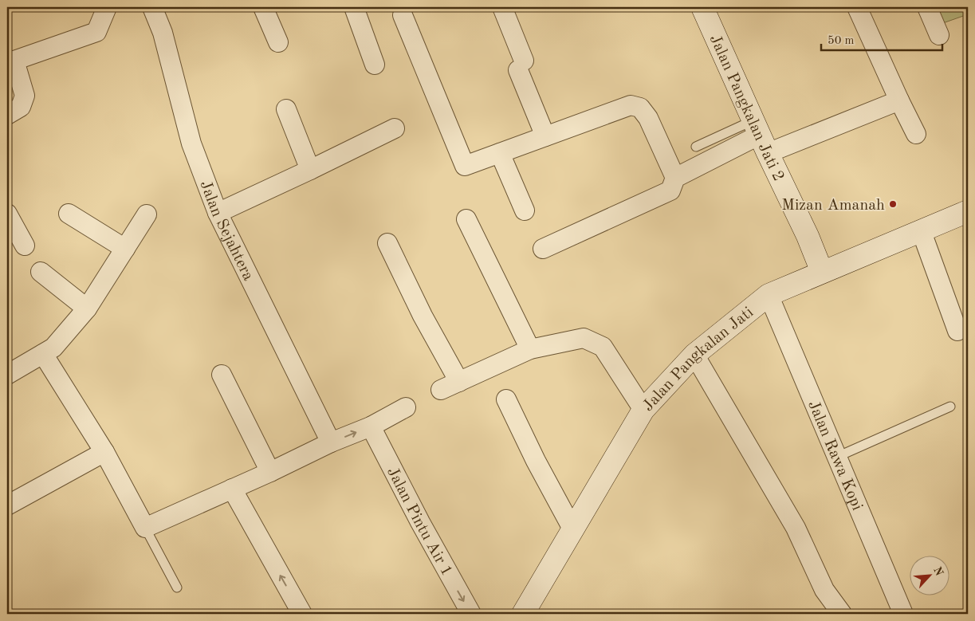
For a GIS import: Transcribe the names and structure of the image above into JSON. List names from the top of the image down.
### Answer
{
  "streets": {
    "main road": ["Jalan Pangkalan Jati 2", "Jalan Pangkalan Jati"],
    "street": ["Jalan Sejahtera", "Jalan Rawa Kopi", "Jalan Pintu Air 1"]
  },
  "crossings": [
    ["Jalan Pangkalan Jati 2", "Jalan Pangkalan Jati"],
    ["Jalan Pangkalan Jati", "Jalan Rawa Kopi"]
  ],
  "places": ["Mizan Amanah"],
  "scale_bar": "50 m",
  "north": "top right"
}
